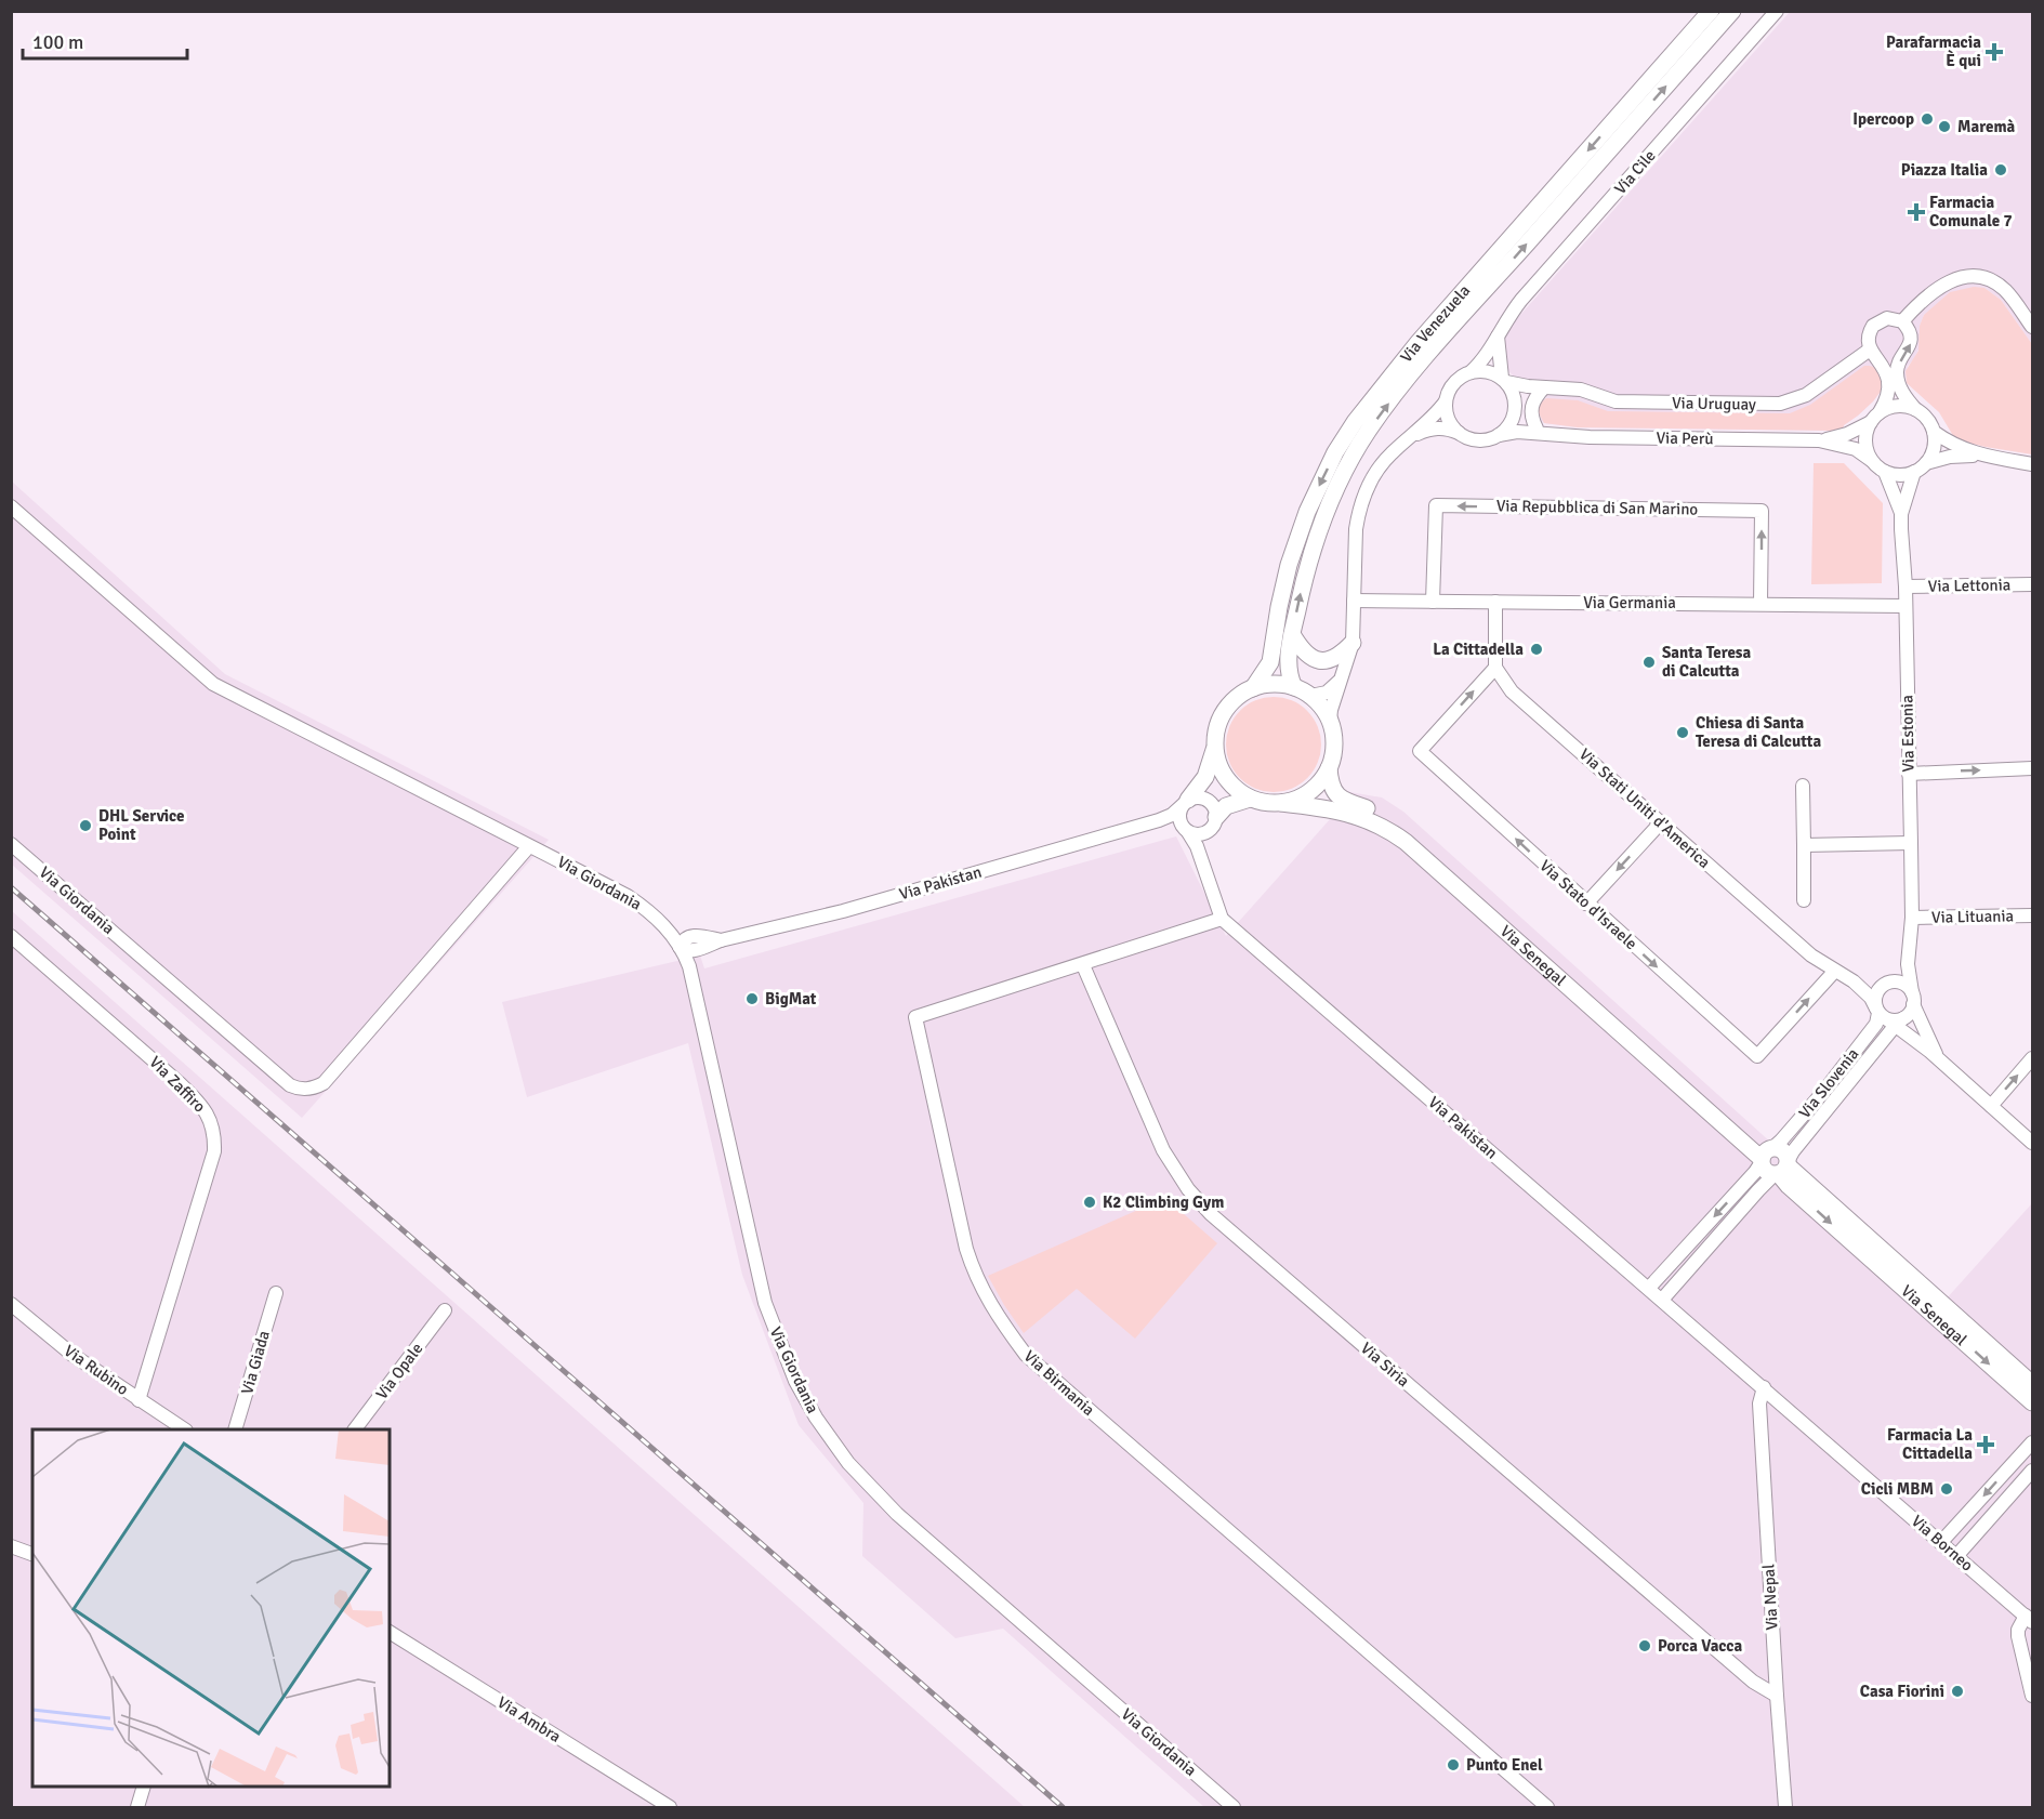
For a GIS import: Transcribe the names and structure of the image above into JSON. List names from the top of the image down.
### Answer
{
  "streets": {
    "main road": ["Via Venezuela", "Via Senegal"],
    "street": [
      "Via Cile",
      "Via Uruguay",
      "Via Perù",
      "Via Repubblica di San Marino",
      "Via Lettonia",
      "Via Germania",
      "Via Estonia",
      "Via Stati Uniti d'America",
      "Via Giordania",
      "Via Pakistan",
      "Via Stato d'Israele",
      "Via Lituania",
      "Via Slovenia",
      "Via Zaffiro",
      "Via Giada",
      "Via Siria",
      "Via Rubino",
      "Via Opale",
      "Via Birmania",
      "Via Borneo",
      "Via Nepal",
      "Via Ambra"
    ]
  },
  "crossings": [
    ["Via Cile", "Via Uruguay"],
    ["Via Cile", "Via Perù"],
    ["Via Venezuela", "Via Perù"],
    ["Via Venezuela", "Via Pakistan"],
    ["Via Venezuela", "Via Senegal"],
    ["Via Uruguay", "Via Perù"],
    ["Via Perù", "Via Germania"],
    ["Via Perù", "Via Estonia"],
    ["Via Perù", "Via Senegal"],
    ["Via Repubblica di San Marino", "Via Germania"],
    ["Via Lettonia", "Via Estonia"],
    ["Via Germania", "Via Estonia"],
    ["Via Estonia", "Via Stati Uniti d'America"],
    ["Via Estonia", "Via Lituania"],
    ["Via Estonia", "Via Slovenia"],
    ["Via Stati Uniti d'America", "Via Stato d'Israele"],
    ["Via Stati Uniti d'America", "Via Slovenia"],
    ["Via Giordania", "Via Pakistan"],
    ["Via Pakistan", "Via Slovenia"],
    ["Via Pakistan", "Via Birmania"],
    ["Via Pakistan", "Via Borneo"],
    ["Via Pakistan", "Via Nepal"],
    ["Via Senegal", "Via Slovenia"],
    ["Via Zaffiro", "Via Rubino"],
    ["Via Siria", "Via Birmania"],
    ["Via Siria", "Via Nepal"],
    ["Via Borneo", "Via Nepal"]
  ],
  "places": {
    "health": ["Parafarmacia È qui", "Farmacia Comunale 7", "Farmacia La Cittadella"],
    "other": [
      "Ipercoop",
      "Maremà",
      "Piazza Italia",
      "La Cittadella",
      "Santa Teresa di Calcutta",
      "Chiesa di Santa Teresa di Calcutta",
      "DHL Service Point",
      "BigMat",
      "K2 Climbing Gym",
      "Cicli MBM",
      "Porca Vacca",
      "Casa Fiorini",
      "Punto Enel"
    ]
  },
  "scale_bar": "100 m"
}
